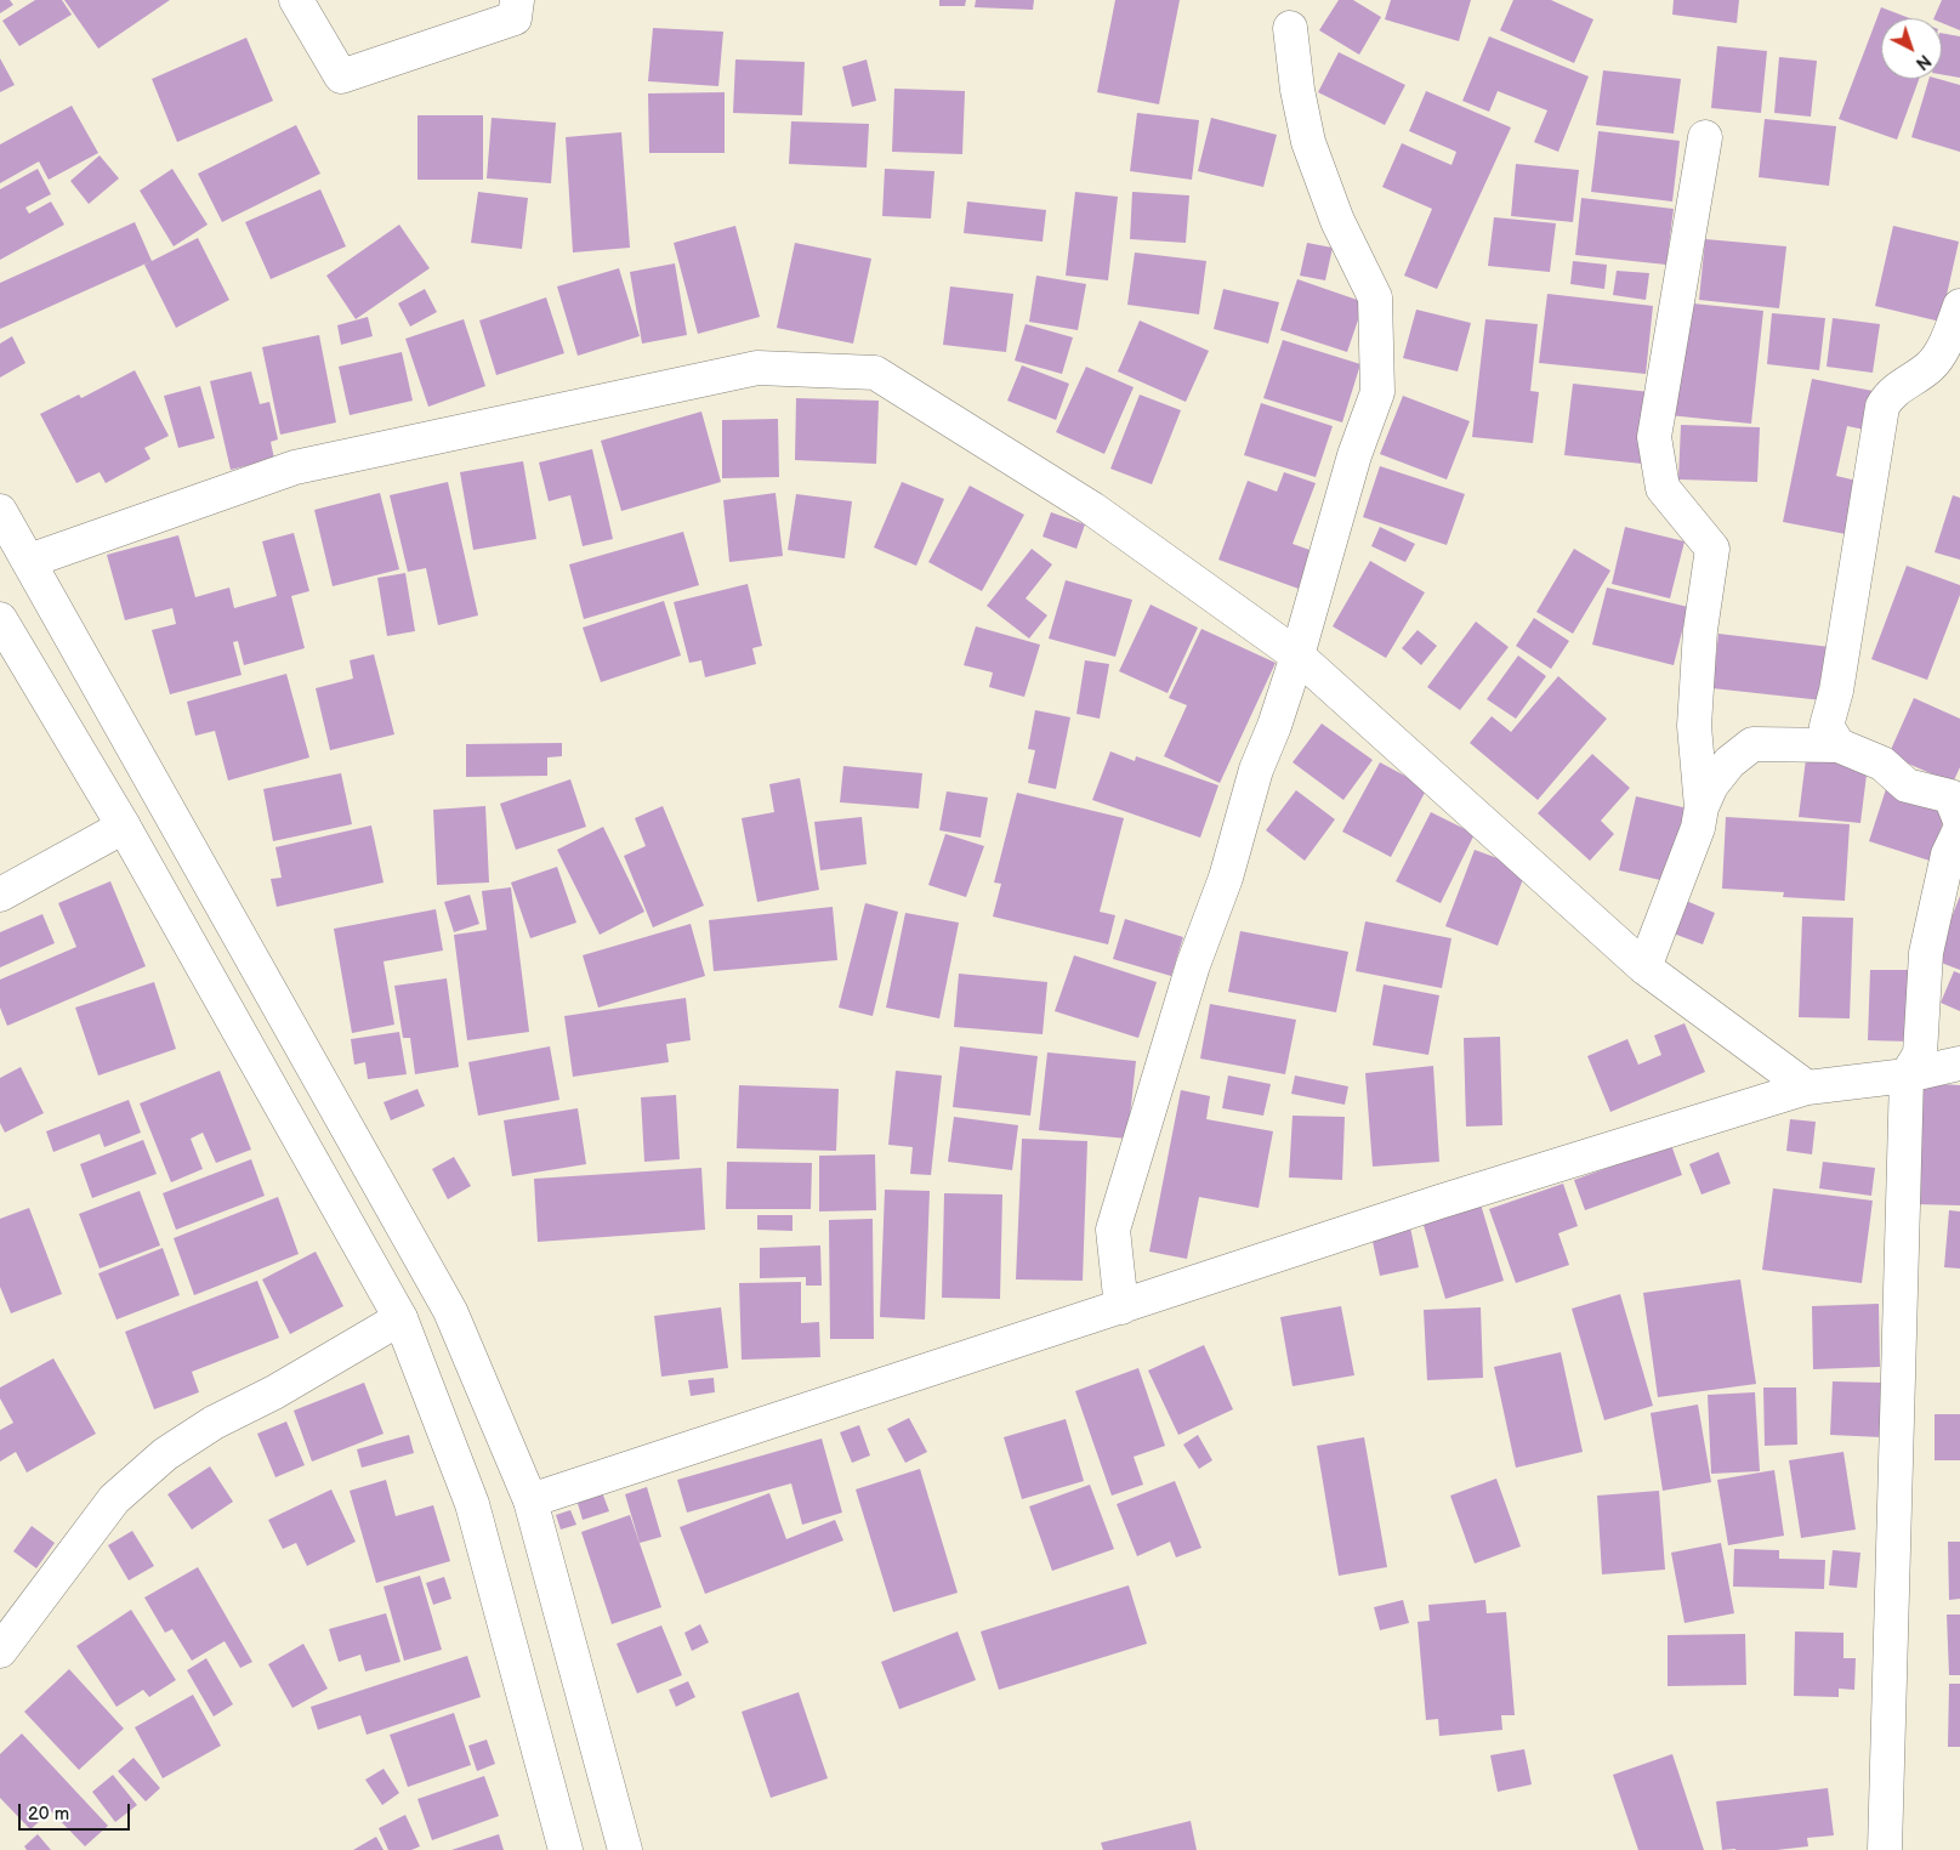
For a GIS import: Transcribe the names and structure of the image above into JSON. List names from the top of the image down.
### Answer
{
  "scale_bar": "20 m",
  "north": "bottom right"
}
